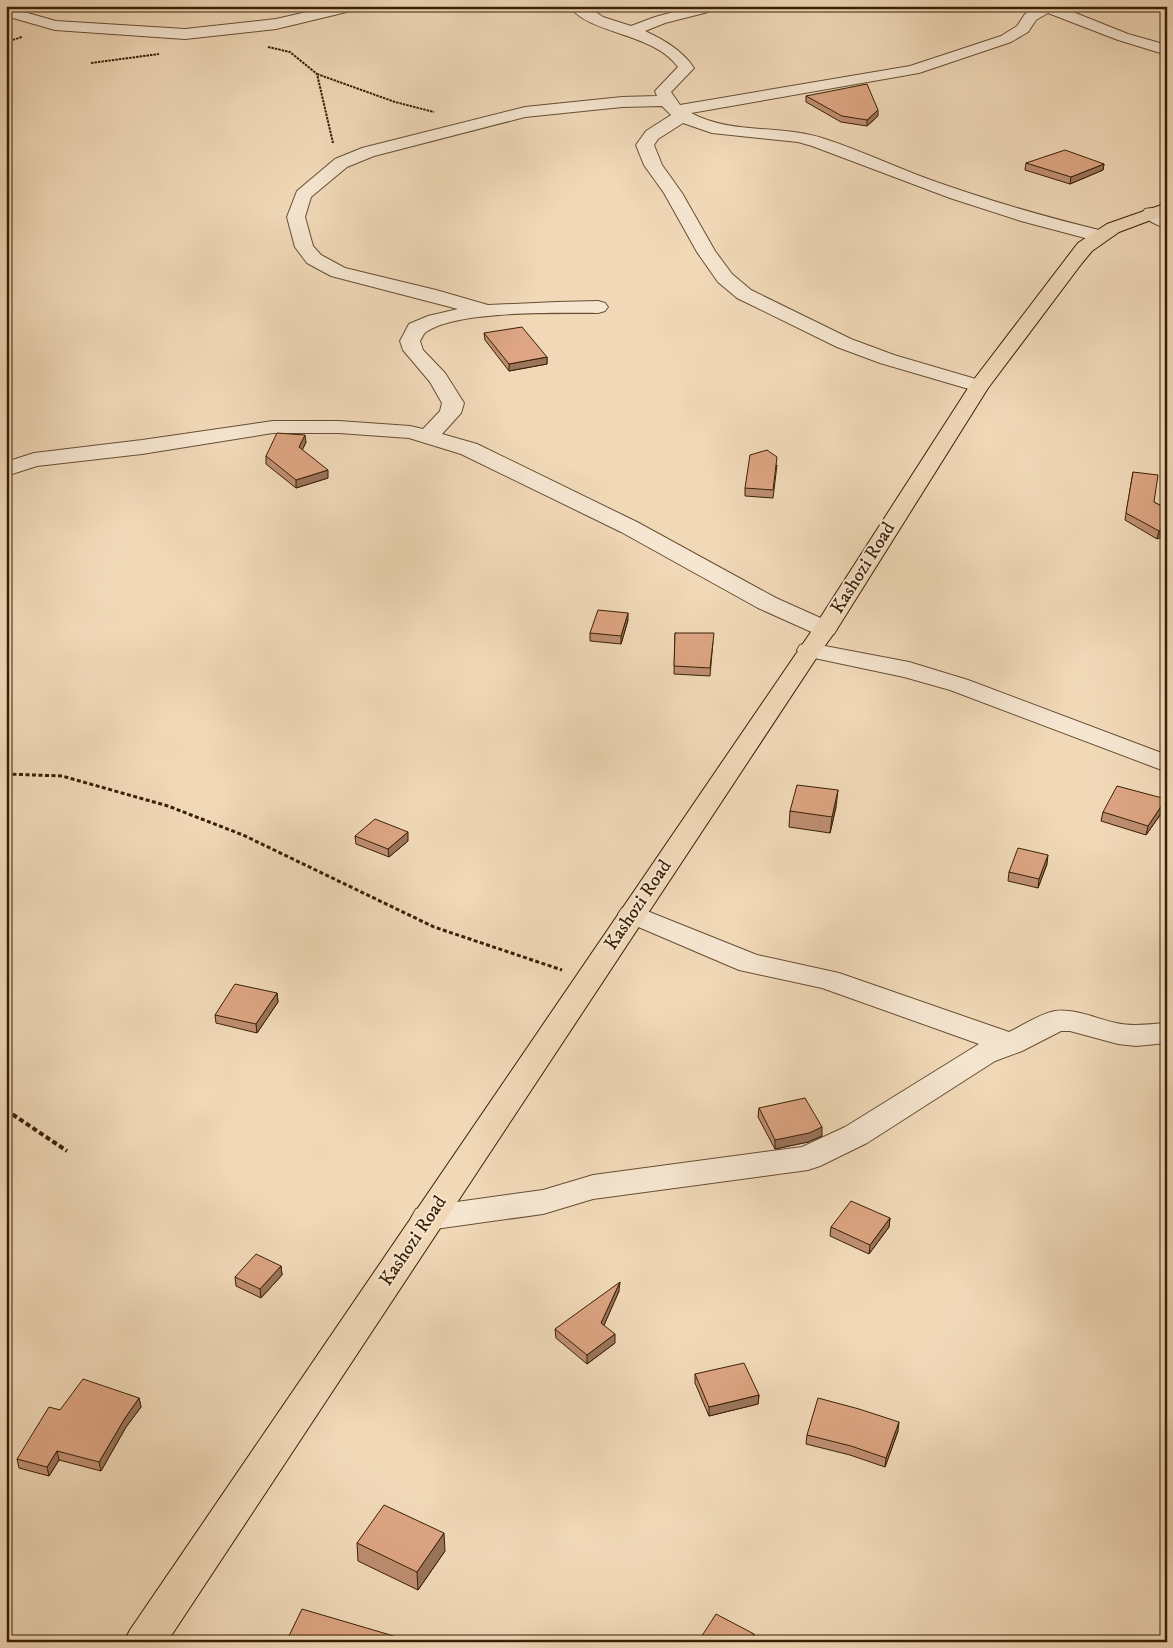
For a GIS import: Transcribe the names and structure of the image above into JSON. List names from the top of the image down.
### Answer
{
  "streets": {
    "main road": ["Kashozi Road"]
  }
}
